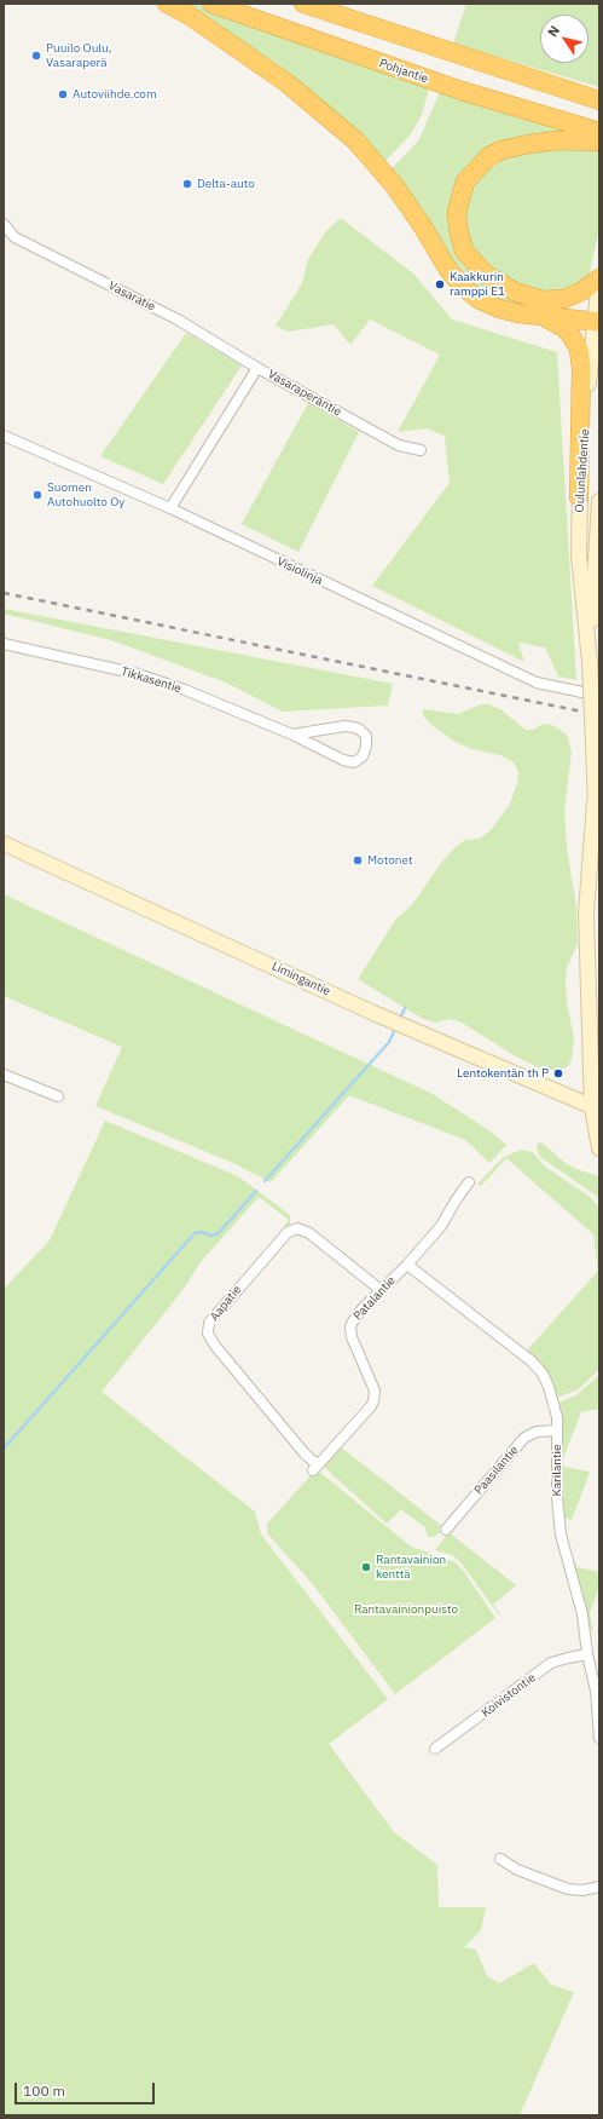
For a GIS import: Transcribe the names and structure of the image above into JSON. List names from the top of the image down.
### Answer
{
  "streets": {
    "highway": ["Pohjantie"],
    "main road": ["Oulunlahdentie", "Limingantie"],
    "street": [
      "Vasaratie",
      "Vasaraperäntie",
      "Visiolinja",
      "Tikkasentie",
      "Patalantie",
      "Aapatie",
      "Paasilantie",
      "Karilantie",
      "Koivistontie"
    ]
  },
  "crossings": [
    ["Vasaratie", "Vasaraperäntie"],
    ["Vasaraperäntie", "Visiolinja"],
    ["Oulunlahdentie", "Limingantie"],
    ["Patalantie", "Aapatie"],
    ["Patalantie", "Karilantie"],
    ["Paasilantie", "Karilantie"],
    ["Karilantie", "Koivistontie"]
  ],
  "parks": ["Rantavainionpuisto"],
  "places": [
    "Puuilo Oulu, Vasaraperä",
    "Autoviihde.com",
    "Delta-auto",
    "Kaakkurin ramppi E1",
    "Suomen Autohuolto Oy",
    "Motonet",
    "Lentokentän th P",
    "Rantavainion kenttä"
  ],
  "scale_bar": "100 m",
  "north": "top left"
}
